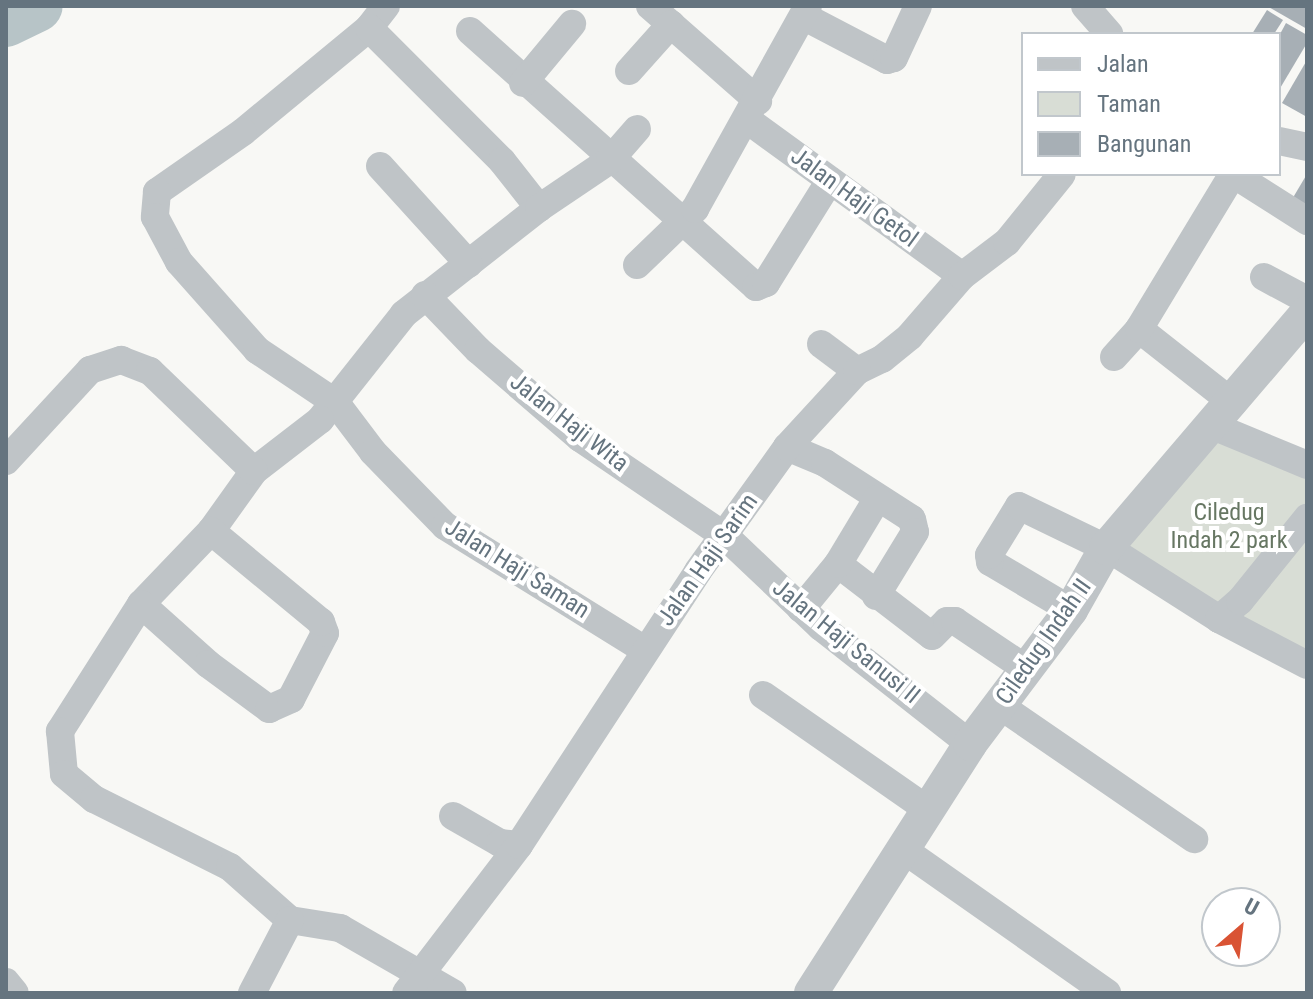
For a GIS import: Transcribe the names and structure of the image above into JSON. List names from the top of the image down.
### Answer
{
  "streets": {
    "street": [
      "Jalan Haji Getol",
      "Jalan Haji Wita",
      "Jalan Haji Sarim",
      "Jalan Haji Saman",
      "Jalan Haji Sanusi II",
      "Ciledug Indah II"
    ]
  },
  "crossings": [
    ["Jalan Haji Getol", "Jalan Haji Sarim"],
    ["Jalan Haji Wita", "Jalan Haji Sarim"],
    ["Jalan Haji Wita", "Jalan Haji Sanusi II"],
    ["Jalan Haji Sarim", "Jalan Haji Saman"],
    ["Jalan Haji Sarim", "Jalan Haji Sanusi II"],
    ["Jalan Haji Sanusi II", "Ciledug Indah II"]
  ],
  "parks": ["Ciledug Indah 2 park"],
  "legend": ["Jalan", "Taman", "Bangunan"],
  "north": "top right"
}
